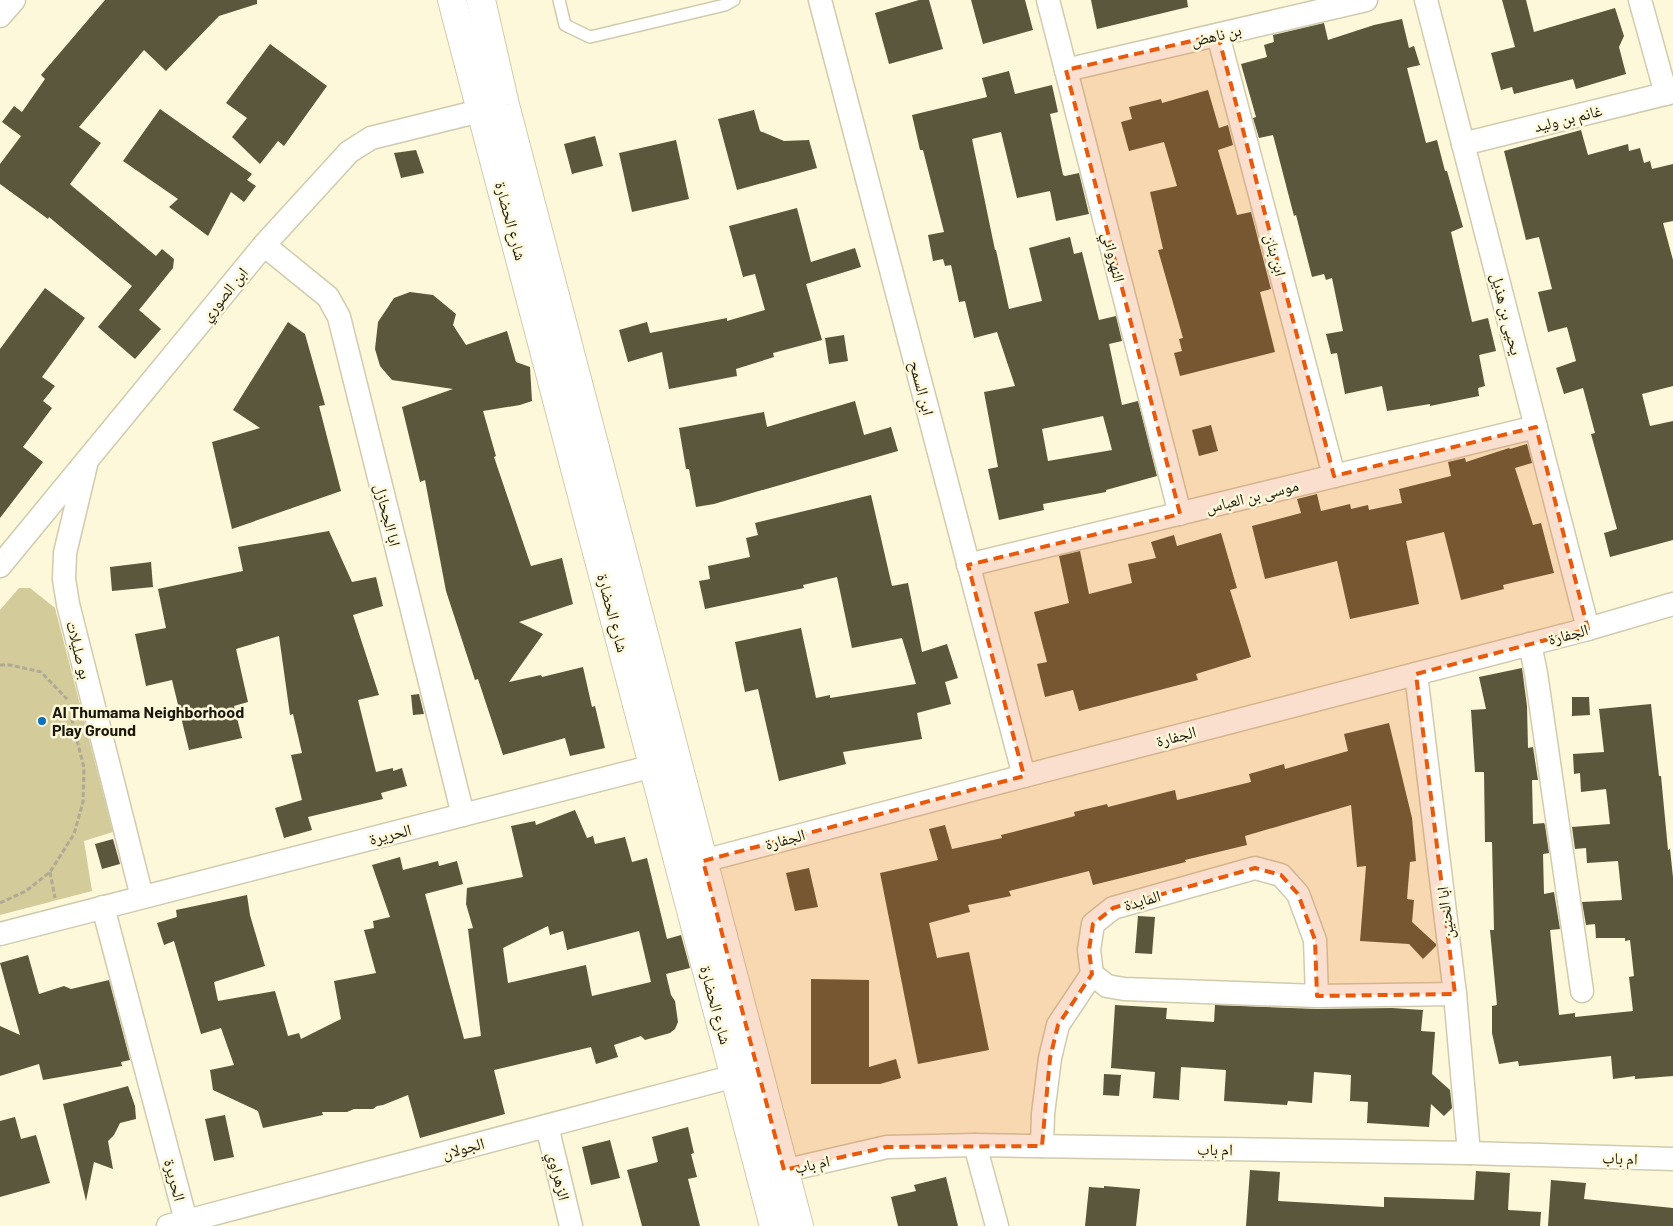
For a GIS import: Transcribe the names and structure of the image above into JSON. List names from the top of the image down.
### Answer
{
  "streets": {
    "street": [
      "بن ناهض",
      "غانم بن وليد",
      "شارع الحضارة",
      "ابن بنان",
      "النهرواني",
      "ابن الصوري",
      "يحيى بن هذيل",
      "ابن السمح",
      "موسى بن العباس",
      "ابا الجحازل",
      "الجفارة",
      "بو صليلات",
      "الحريرة",
      "المايدة",
      "ابا الحنين",
      "الجولان",
      "ام باب",
      "الزهراوي"
    ]
  },
  "crossings": [
    ["بن ناهض", "ابن بنان"],
    ["بن ناهض", "النهرواني"],
    ["غانم بن وليد", "يحيى بن هذيل"],
    ["شارع الحضارة", "ابن الصوري"],
    ["شارع الحضارة", "الجفارة"],
    ["شارع الحضارة", "الحريرة"],
    ["شارع الحضارة", "الجولان"],
    ["شارع الحضارة", "ام باب"],
    ["ابن بنان", "موسى بن العباس"],
    ["النهرواني", "موسى بن العباس"],
    ["ابن الصوري", "ابا الجحازل"],
    ["ابن الصوري", "بو صليلات"],
    ["يحيى بن هذيل", "موسى بن العباس"],
    ["يحيى بن هذيل", "الجفارة"],
    ["ابن السمح", "موسى بن العباس"],
    ["ابن السمح", "الجفارة"],
    ["ابا الجحازل", "الحريرة"],
    ["الجفارة", "ابا الحنين"],
    ["بو صليلات", "الحريرة"],
    ["الحريرة", "الجولان"],
    ["ابا الحنين", "ام باب"],
    ["الجولان", "الزهراوي"]
  ],
  "places": ["Al Thumama Neighborhood Play Ground"]
}
